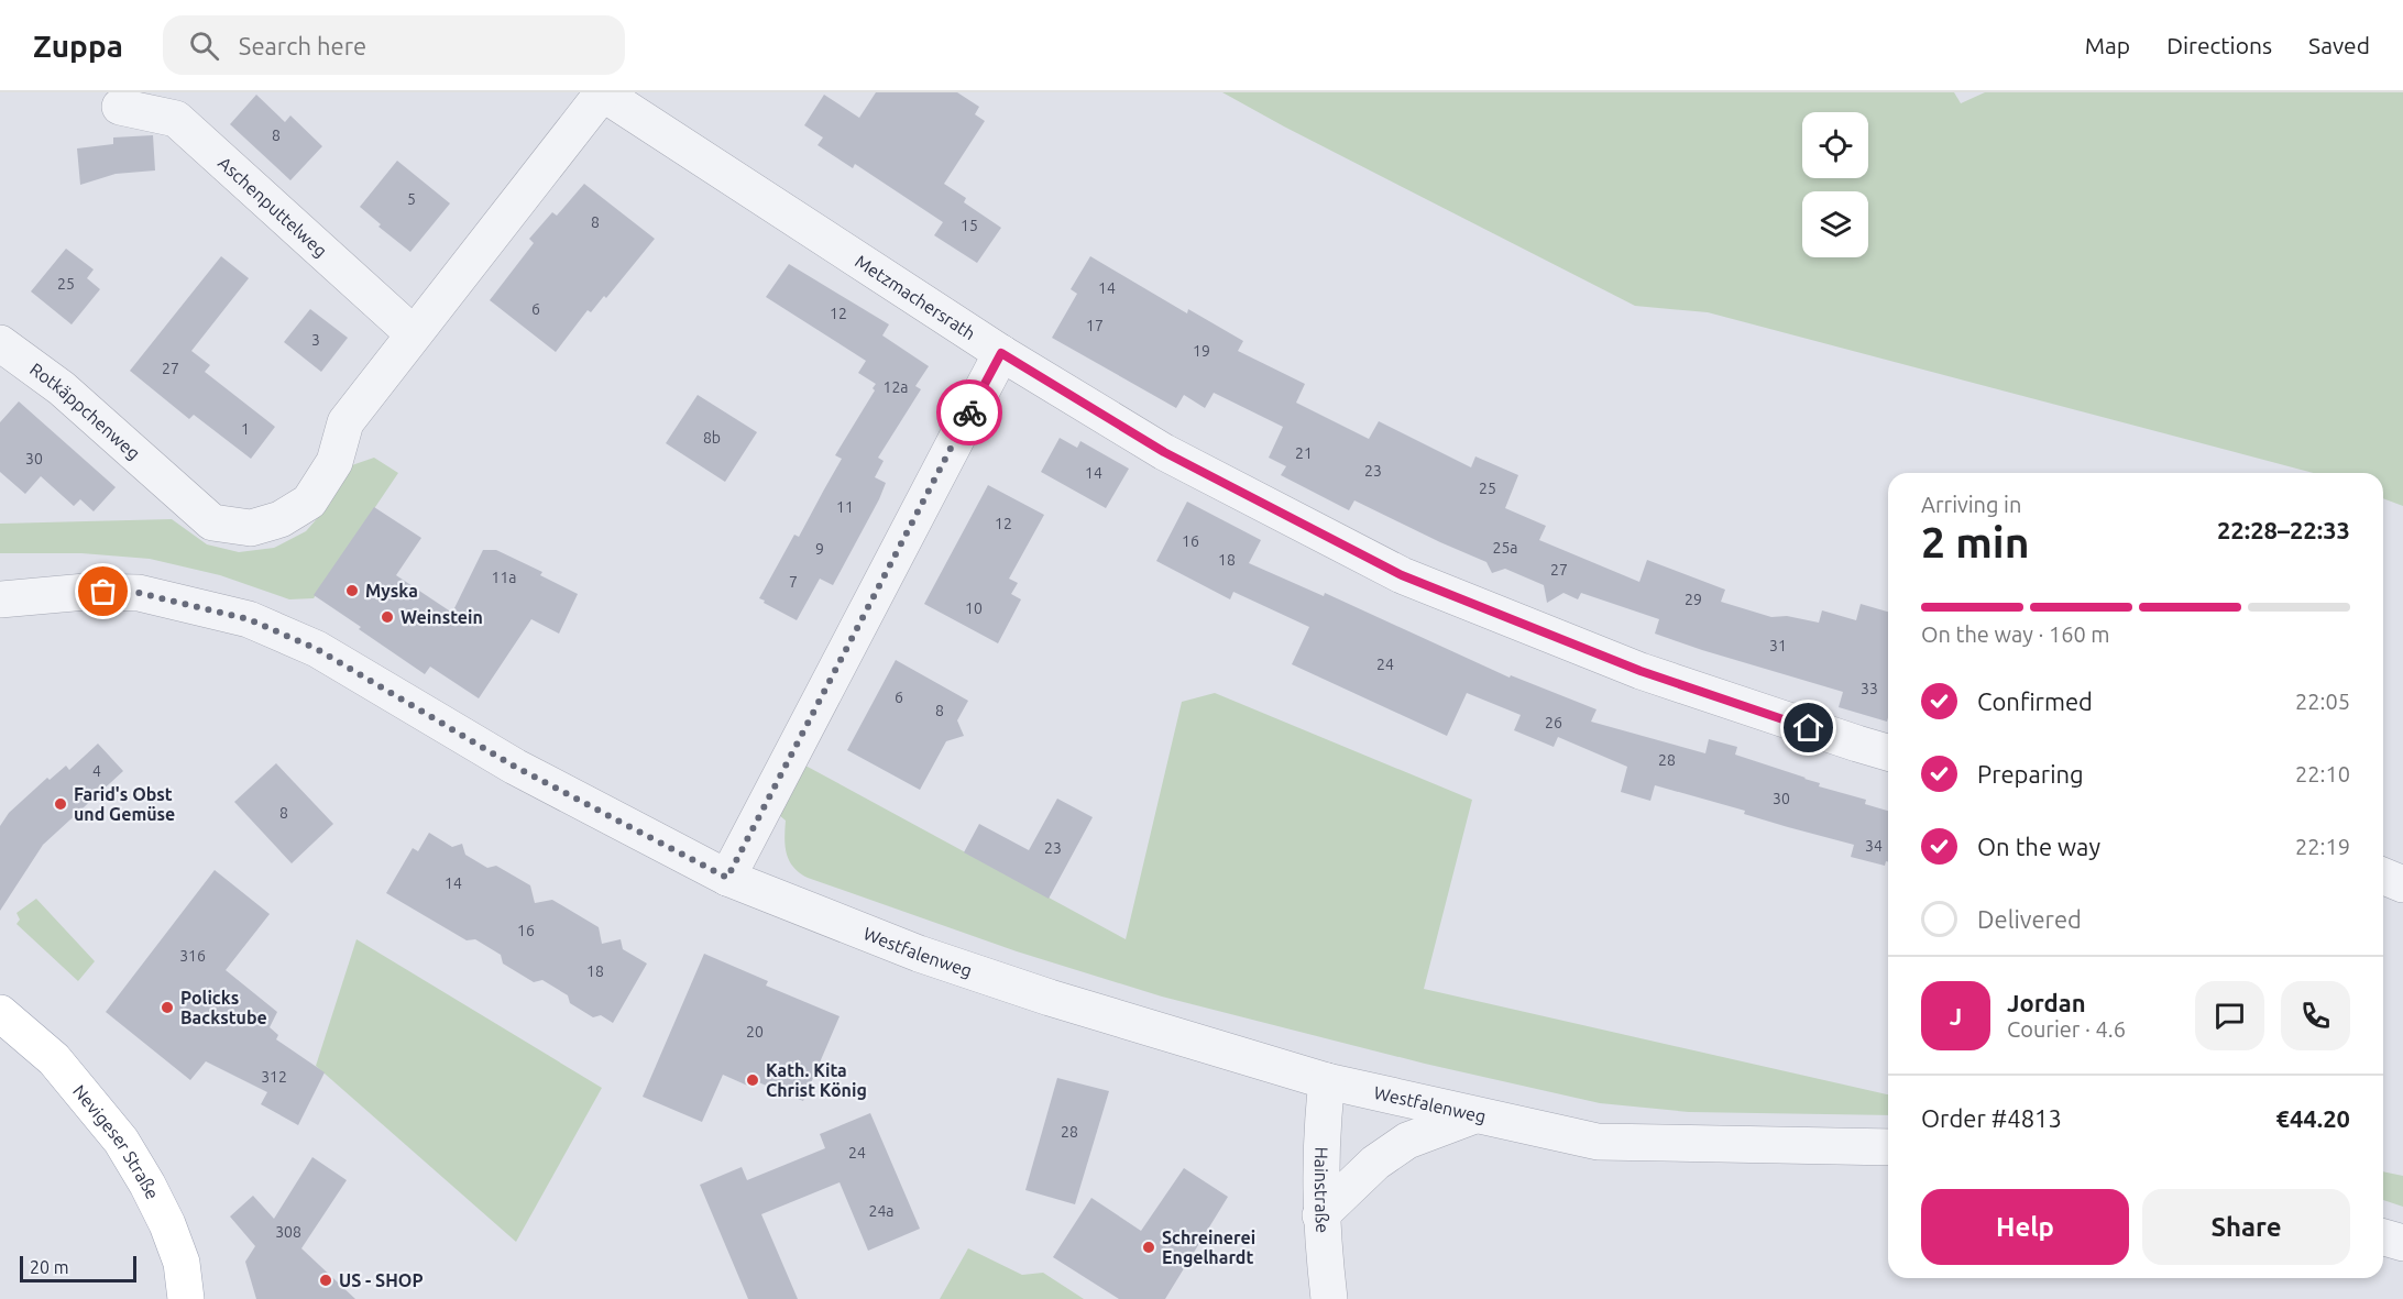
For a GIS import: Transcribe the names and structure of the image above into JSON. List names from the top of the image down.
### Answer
{
  "streets": {
    "main road": ["Nevigeser Straße"],
    "street": [
      "Aschenputtelweg",
      "Metzmachersrath",
      "Rotkäppchenweg",
      "Westfalenweg",
      "Hainstraße"
    ]
  },
  "crossings": [
    ["Aschenputtelweg", "Metzmachersrath"],
    ["Metzmachersrath", "Rotkäppchenweg"],
    ["Westfalenweg", "Hainstraße"]
  ],
  "places": [
    "Myska",
    "Weinstein",
    "Farid's Obst und Gemüse",
    "Policks Backstube",
    "Kath. Kita Christ König",
    "Schreinerei Engelhardt",
    "US - SHOP"
  ],
  "house_numbers": [
    "8",
    "5",
    "8",
    "15",
    "25",
    "14",
    "6",
    "12",
    "17",
    "3",
    "19",
    "27",
    "12a",
    "1",
    "8b",
    "21",
    "30",
    "23",
    "14",
    "25",
    "11",
    "12",
    "16",
    "25a",
    "9",
    "18",
    "27",
    "11a",
    "7",
    "29",
    "10",
    "31",
    "24",
    "33",
    "6",
    "8",
    "26",
    "28",
    "4",
    "30",
    "8",
    "34",
    "23",
    "14",
    "16",
    "316",
    "18",
    "20",
    "312",
    "28",
    "24",
    "24a",
    "308"
  ],
  "scale_bar": "20 m",
  "page": {
    "header": "Zuppa",
    "search": "Search here",
    "nav": ["Map", "Directions", "Saved"],
    "heading": ["2 min", "Arriving in", "22:28–22:33"],
    "panel": [
      "Jordan",
      "Courier · 4.6",
      "Order #4813",
      "€44.20"
    ],
    "bar": "On the way · 160 m",
    "list": [
      ["Confirmed", "22:05"],
      ["Preparing", "22:10"],
      ["On the way", "22:19"],
      "Delivered"
    ],
    "round": "J",
    "buttons": ["Help", "Share"],
    "scale": "20 m"
  }
}
